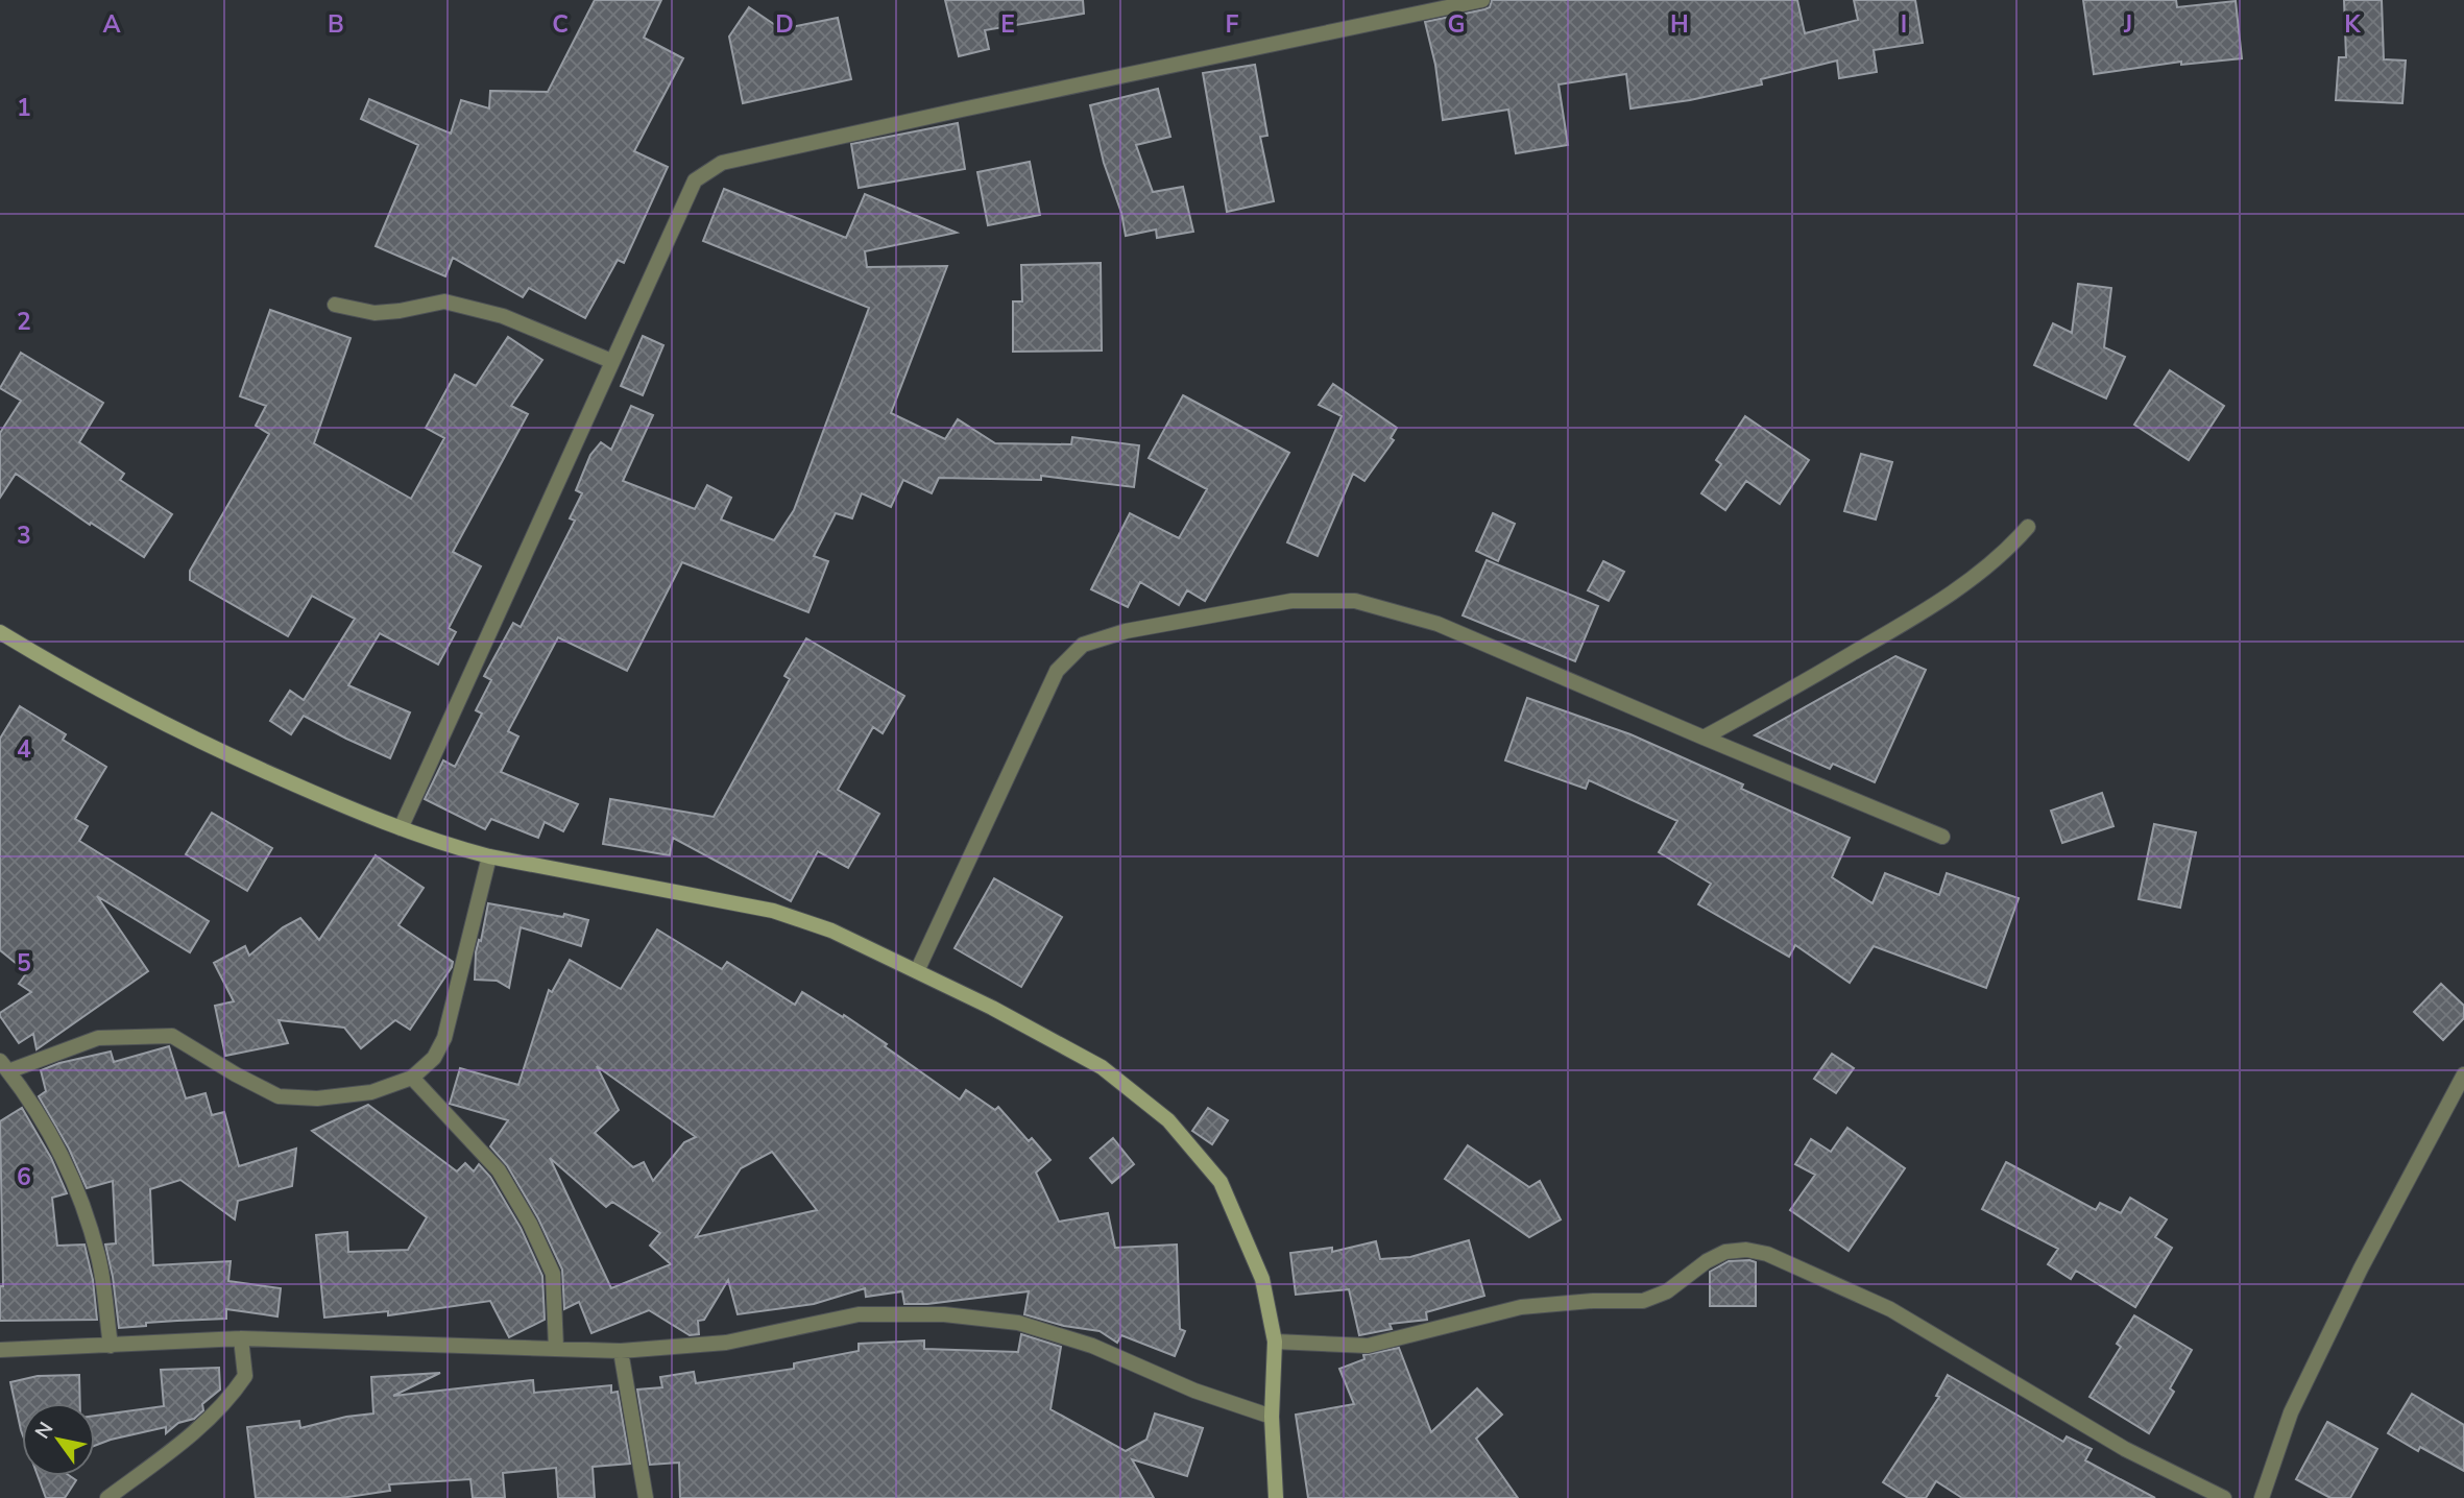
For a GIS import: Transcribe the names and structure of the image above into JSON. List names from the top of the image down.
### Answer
{
  "north": "top left",
  "grid": {
    "columns": [
      "A",
      "B",
      "C",
      "D",
      "E",
      "F",
      "G",
      "H",
      "I",
      "J",
      "K"
    ],
    "rows": [
      "1",
      "2",
      "3",
      "4",
      "5",
      "6"
    ]
  }
}
